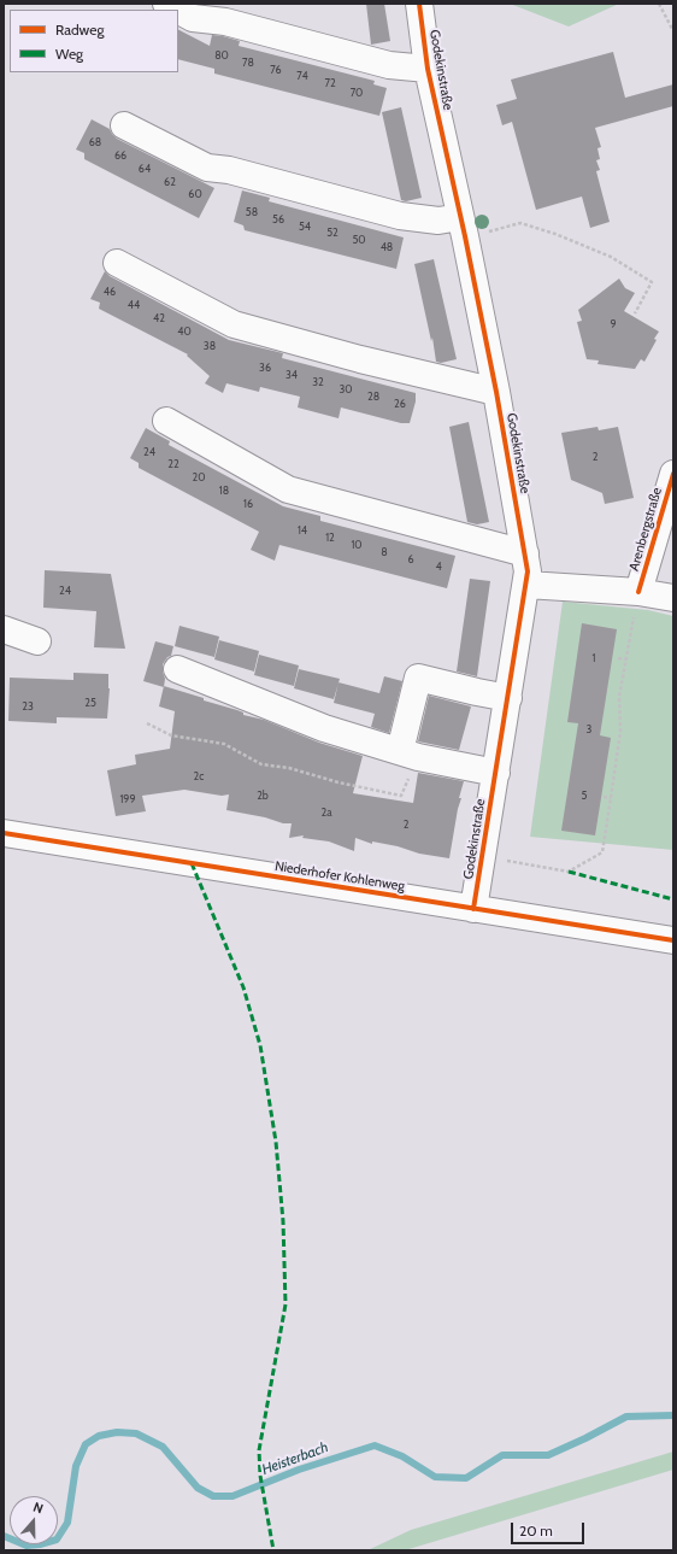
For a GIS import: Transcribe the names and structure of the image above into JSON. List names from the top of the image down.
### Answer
{
  "streets": {
    "street": ["Godekinstraße", "Arenbergstraße", "Niederhofer Kohlenweg"]
  },
  "crossings": [
    ["Godekinstraße", "Niederhofer Kohlenweg"]
  ],
  "water": ["Heisterbach"],
  "house_numbers": [
    "80",
    "78",
    "76",
    "74",
    "72",
    "70",
    "68",
    "66",
    "64",
    "62",
    "60",
    "58",
    "56",
    "54",
    "52",
    "50",
    "48",
    "46",
    "44",
    "42",
    "9",
    "40",
    "38",
    "36",
    "34",
    "32",
    "30",
    "28",
    "26",
    "24",
    "2",
    "22",
    "20",
    "18",
    "16",
    "14",
    "12",
    "10",
    "8",
    "6",
    "4",
    "24",
    "1",
    "25",
    "23",
    "3",
    "2c",
    "2b",
    "5",
    "199",
    "2a",
    "2"
  ],
  "legend": ["Radweg", "Weg"],
  "scale_bar": "20 m",
  "north": "top"
}
